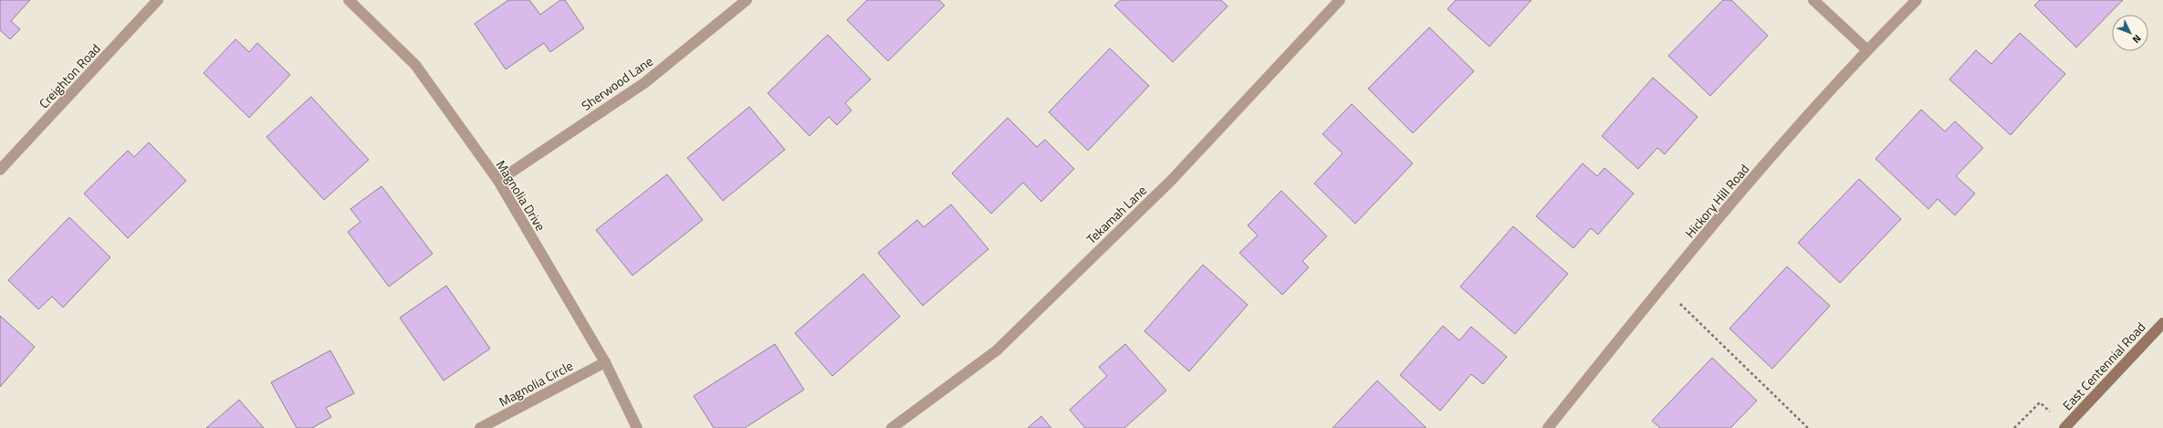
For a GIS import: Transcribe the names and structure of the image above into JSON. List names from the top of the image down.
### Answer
{
  "streets": {
    "street": [
      "Creighton Road",
      "Sherwood Lane",
      "Magnolia Drive",
      "Hickory Hill Road",
      "Tekamah Lane",
      "East Centennial Road",
      "Magnolia Circle"
    ]
  },
  "crossings": [
    ["Sherwood Lane", "Magnolia Drive"],
    ["Magnolia Drive", "Magnolia Circle"]
  ],
  "north": "bottom right"
}
